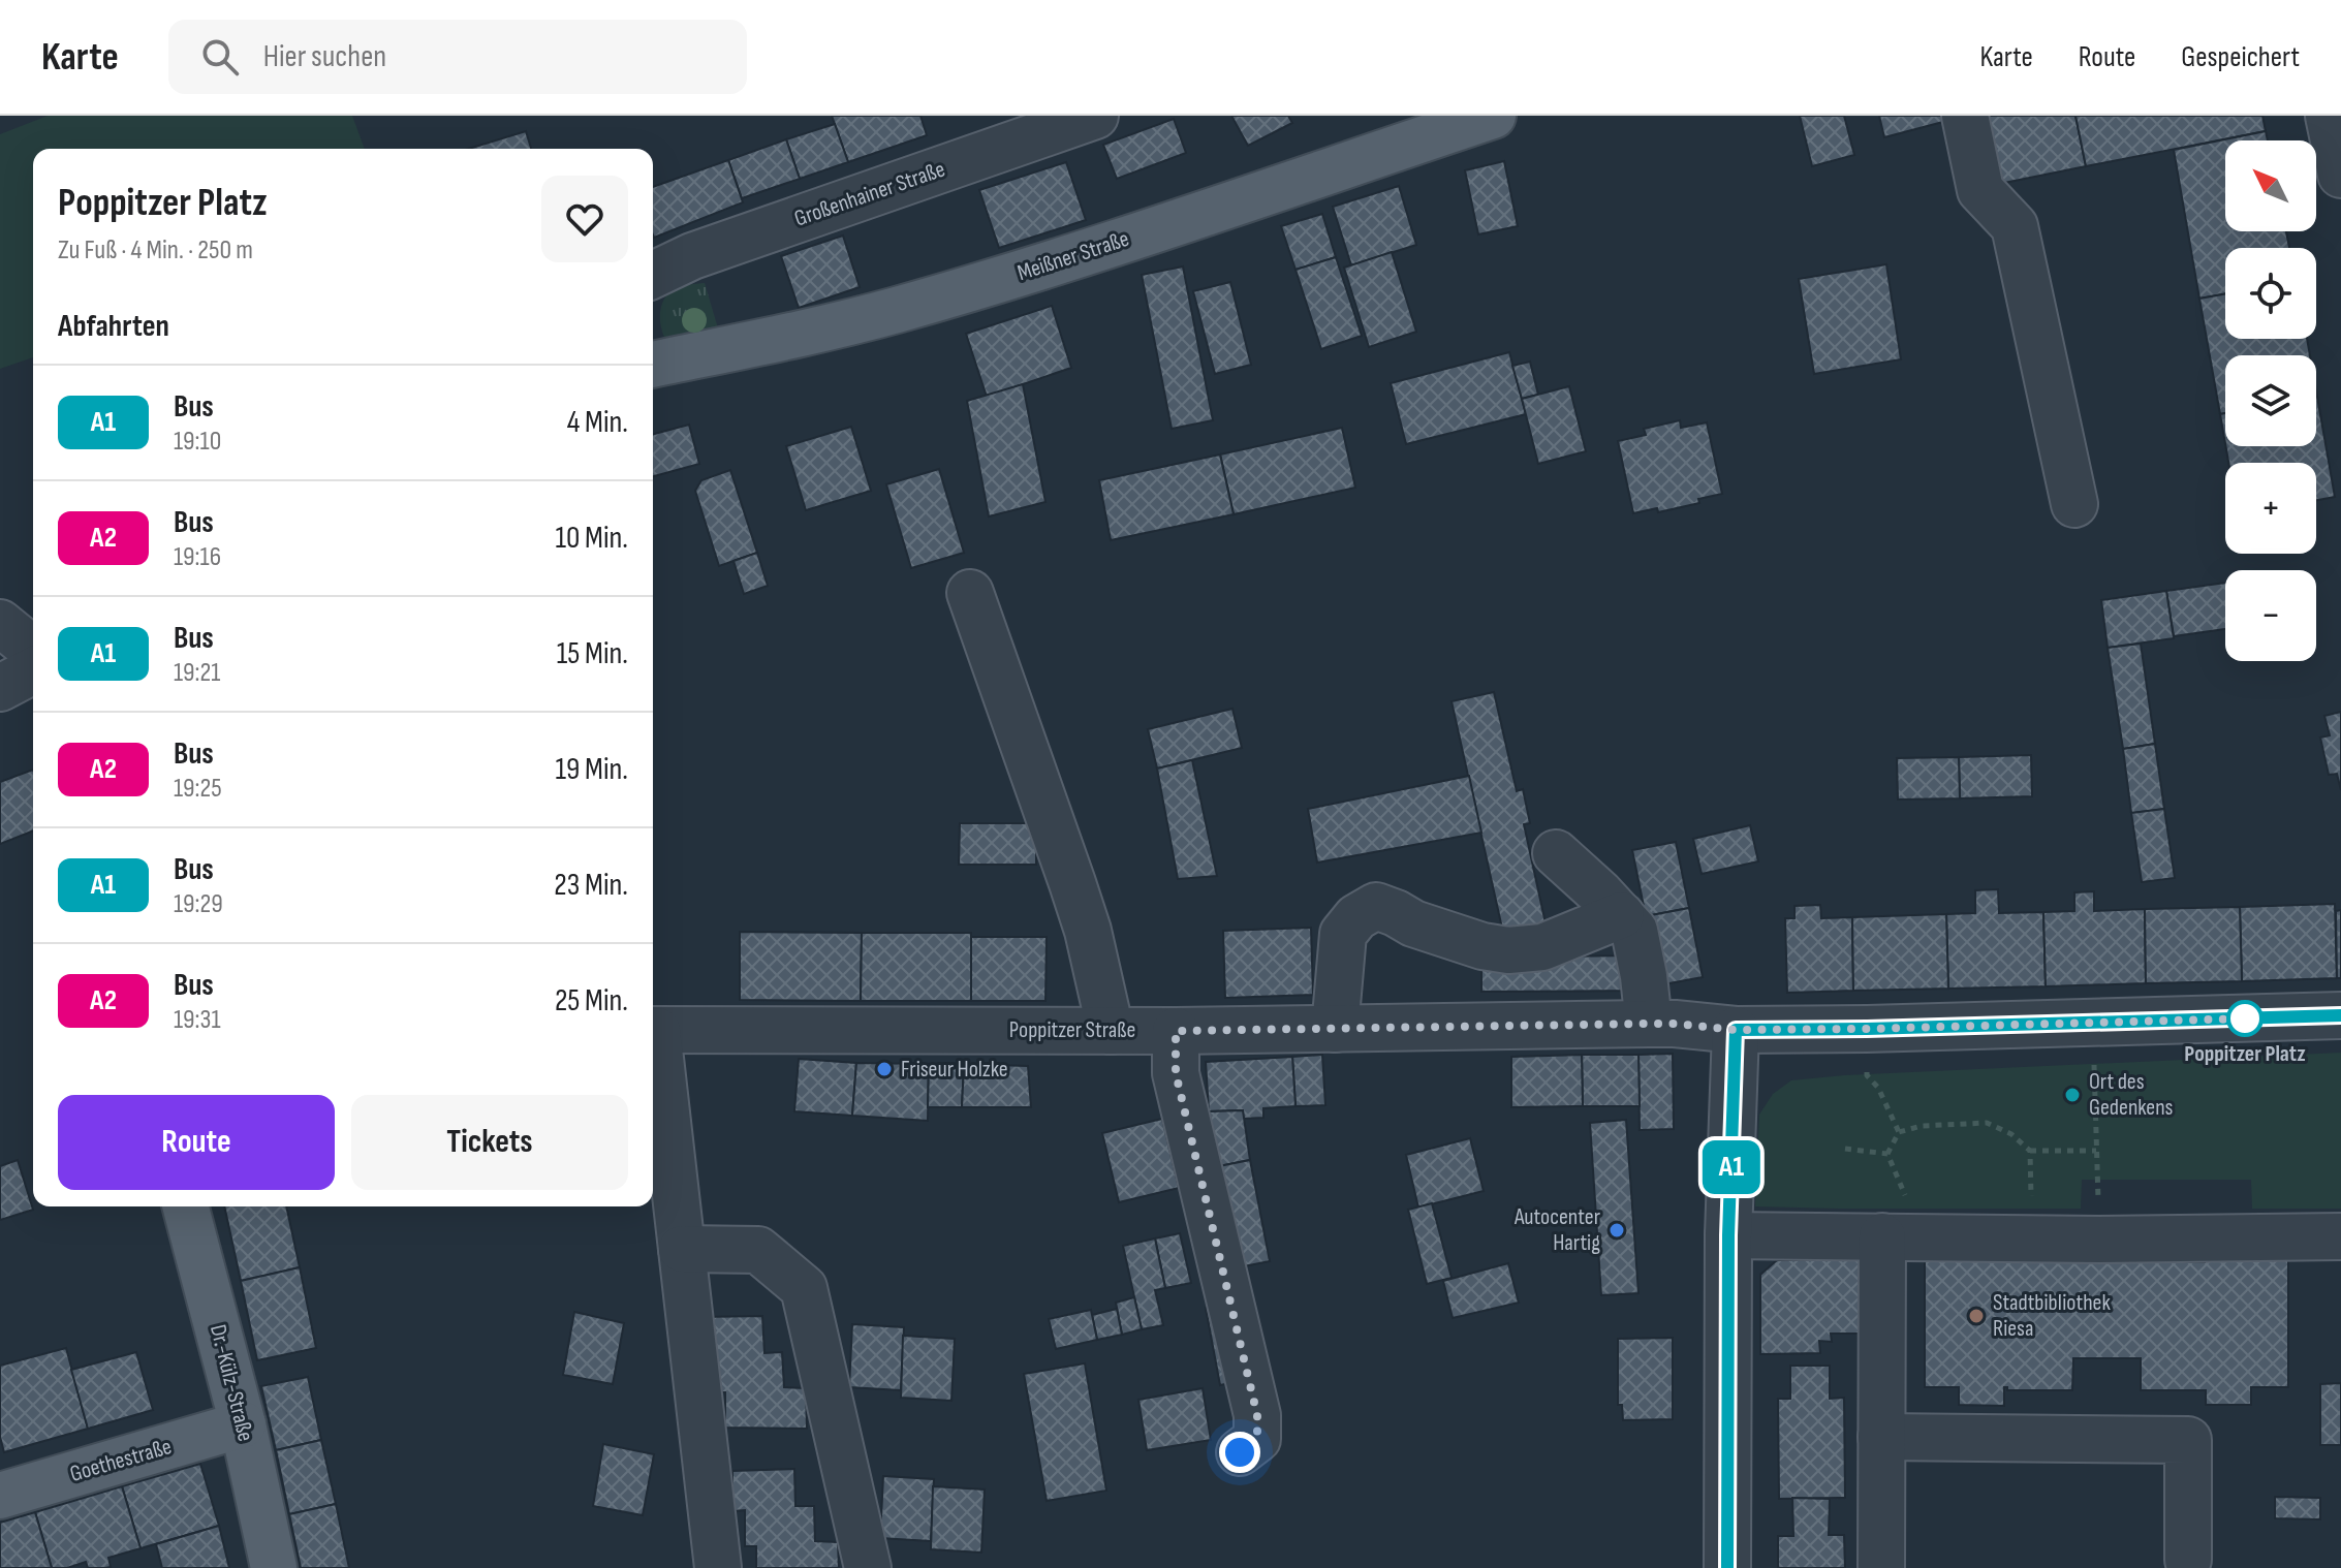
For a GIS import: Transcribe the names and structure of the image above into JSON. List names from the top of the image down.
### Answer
{
  "streets": {
    "main road": ["Meißner Straße", "Dr.-Külz-Straße", "Goethestraße"],
    "street": ["Großenhainer Straße", "Poppitzer Straße"]
  },
  "crossings": [
    ["Dr.-Külz-Straße", "Goethestraße"]
  ],
  "places": [
    "Poppitzer Platz",
    "Friseur Holzke",
    "Ort des Gedenkens",
    "Autocenter Hartig",
    "Stadtbibliothek Riesa"
  ],
  "lines": ["bus line A1"],
  "north": "top left",
  "page": {
    "header": "Karte",
    "search": "Hier suchen",
    "nav": ["Karte", "Route", "Gespeichert"],
    "on_map": "A1",
    "map_buttons": ["+", "−"],
    "heading": [
      ["Poppitzer Platz", "Zu Fuß · 4 Min. · 250 m"],
      "Abfahrten"
    ],
    "list": [
      {
        "mark": "A1",
        "name": "Bus",
        "note": "19:10",
        "value": "4 Min."
      },
      {
        "mark": "A2",
        "name": "Bus",
        "note": "19:16",
        "value": "10 Min."
      },
      {
        "mark": "A1",
        "name": "Bus",
        "note": "19:21",
        "value": "15 Min."
      },
      {
        "mark": "A2",
        "name": "Bus",
        "note": "19:25",
        "value": "19 Min."
      },
      {
        "mark": "A1",
        "name": "Bus",
        "note": "19:29",
        "value": "23 Min."
      },
      {
        "mark": "A2",
        "name": "Bus",
        "note": "19:31",
        "value": "25 Min."
      }
    ],
    "buttons": ["Route", "Tickets"]
  }
}
